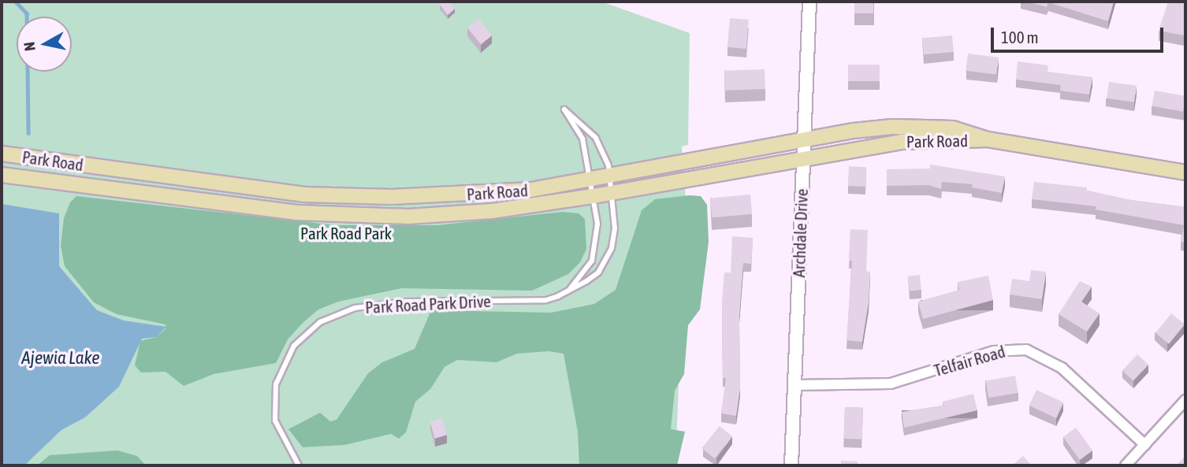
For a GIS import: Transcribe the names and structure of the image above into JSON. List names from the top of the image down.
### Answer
{
  "streets": {
    "main road": ["Park Road"],
    "street": ["Archdale Drive", "Telfair Road"],
    "lane": ["Park Road Park Drive"]
  },
  "crossings": [
    ["Park Road", "Archdale Drive"],
    ["Park Road", "Park Road Park Drive"],
    ["Archdale Drive", "Telfair Road"]
  ],
  "water": ["Ajewia Lake"],
  "parks": ["Park Road Park"],
  "scale_bar": "100 m",
  "north": "left"
}
